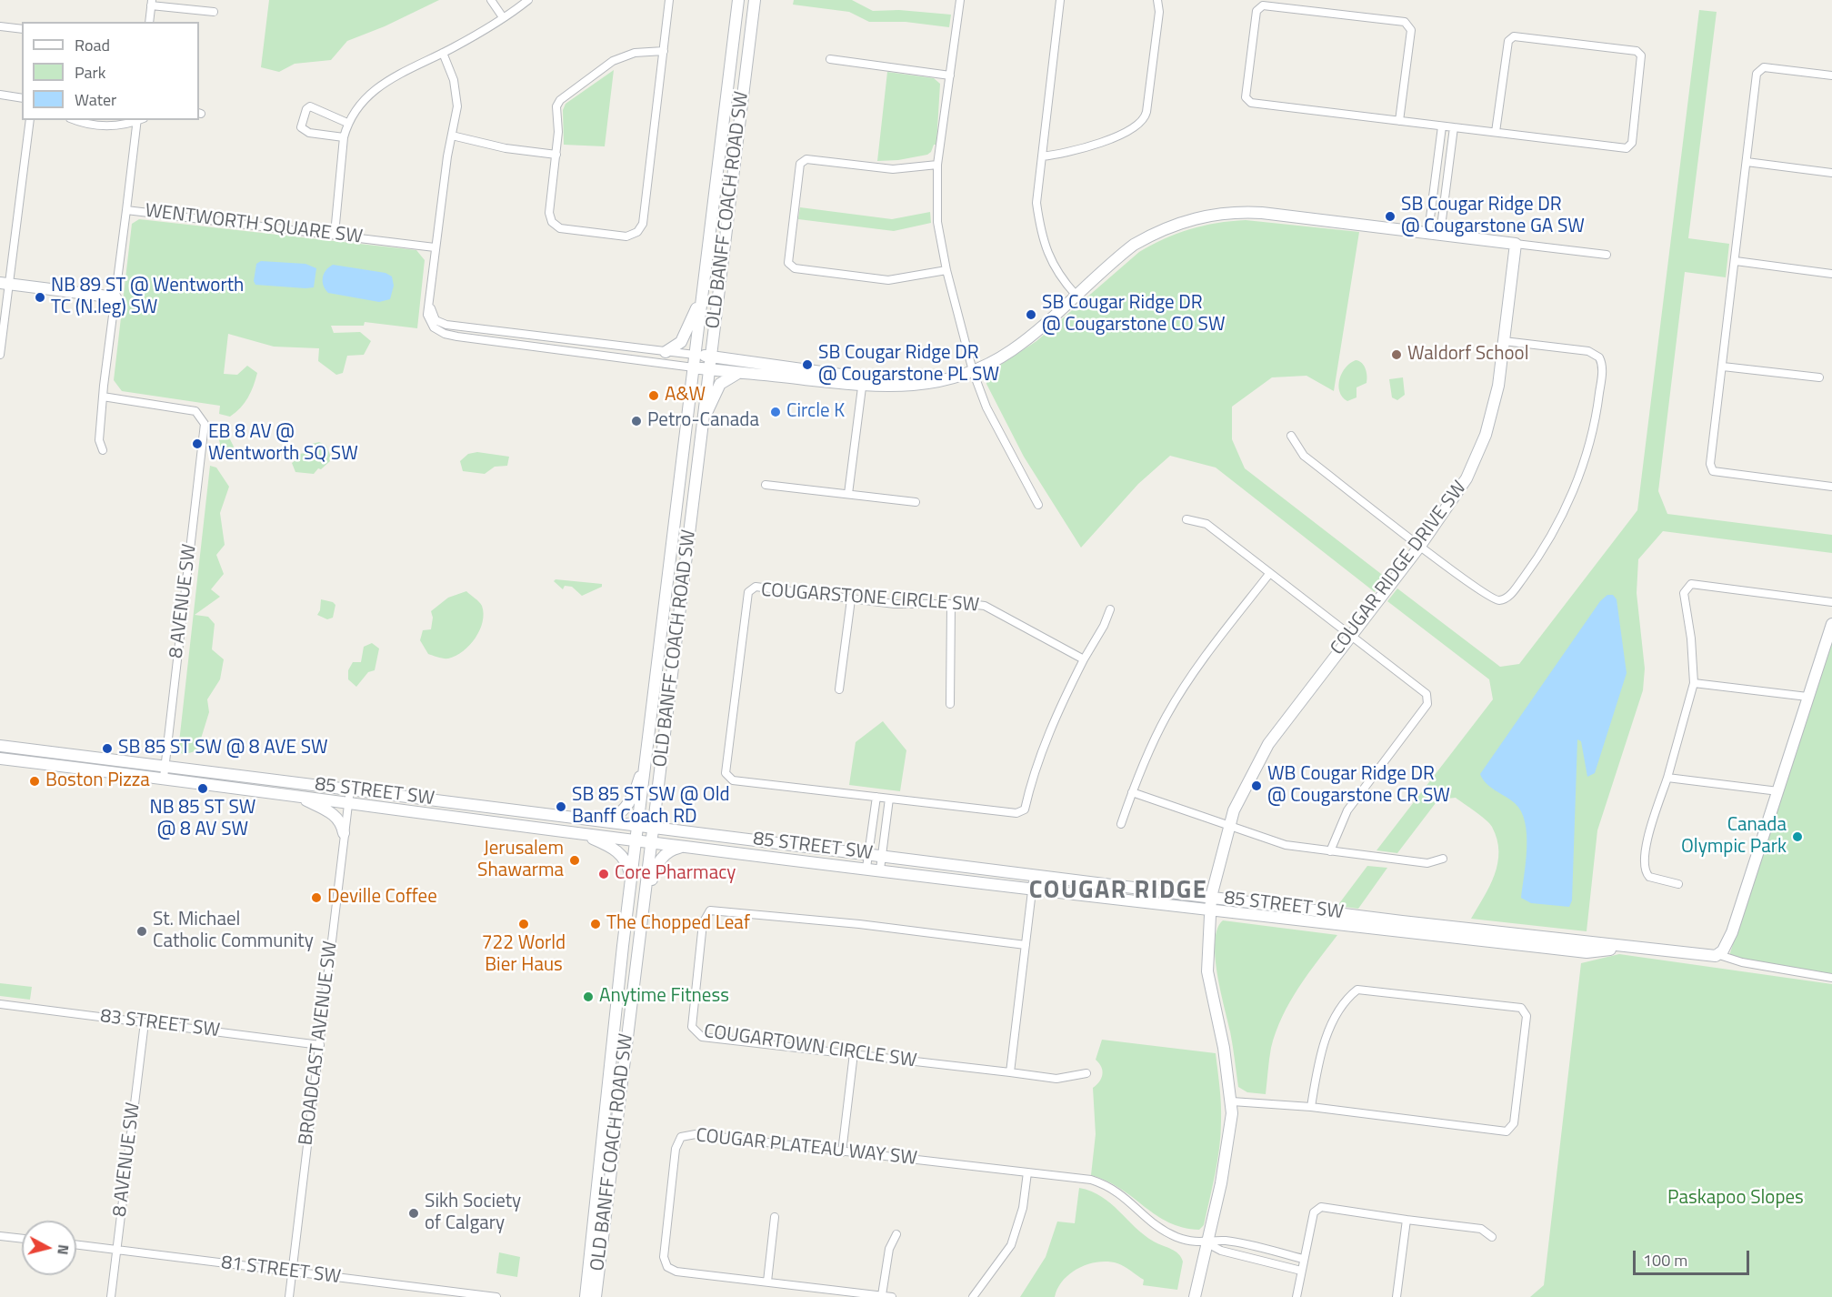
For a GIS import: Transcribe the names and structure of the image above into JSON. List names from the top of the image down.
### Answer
{
  "streets": {
    "street": [
      "OLD BANFF COACH ROAD SW",
      "WENTWORTH SQUARE SW",
      "COUGAR RIDGE DRIVE SW",
      "COUGARSTONE CIRCLE SW",
      "8 AVENUE SW",
      "85 STREET SW",
      "83 STREET SW",
      "BROADCAST AVENUE SW",
      "COUGARTOWN CIRCLE SW",
      "COUGAR PLATEAU WAY SW",
      "81 STREET SW"
    ]
  },
  "crossings": [
    ["OLD BANFF COACH ROAD SW", "85 STREET SW"],
    ["WENTWORTH SQUARE SW", "8 AVENUE SW"],
    ["COUGAR RIDGE DRIVE SW", "85 STREET SW"],
    ["COUGAR RIDGE DRIVE SW", "COUGAR PLATEAU WAY SW"],
    ["8 AVENUE SW", "85 STREET SW"],
    ["8 AVENUE SW", "83 STREET SW"],
    ["8 AVENUE SW", "81 STREET SW"],
    ["85 STREET SW", "BROADCAST AVENUE SW"],
    ["83 STREET SW", "BROADCAST AVENUE SW"],
    ["BROADCAST AVENUE SW", "81 STREET SW"]
  ],
  "districts": ["COUGAR RIDGE"],
  "parks": ["Paskapoo Slopes"],
  "places": [
    "SB Cougar Ridge DR @ Cougarstone GA SW",
    "NB 89 ST @ Wentworth TC (N.leg) SW",
    "SB Cougar Ridge DR @ Cougarstone CO SW",
    "Waldorf School",
    "SB Cougar Ridge DR @ Cougarstone PL SW",
    "A&W",
    "Circle K",
    "Petro-Canada",
    "EB 8 AV @ Wentworth SQ SW",
    "SB 85 ST SW @ 8 AVE SW",
    "Boston Pizza",
    "WB Cougar Ridge DR @ Cougarstone CR SW",
    "NB 85 ST SW @ 8 AV SW",
    "SB 85 ST SW @ Old Banff Coach RD",
    "Canada Olympic Park",
    "Jerusalem Shawarma",
    "Core Pharmacy",
    "Deville Coffee",
    "722 World Bier Haus",
    "The Chopped Leaf",
    "St. Michael Catholic Community",
    "Anytime Fitness",
    "Sikh Society of Calgary"
  ],
  "legend": ["Road", "Park", "Water"],
  "scale_bar": "100 m",
  "north": "right"
}
